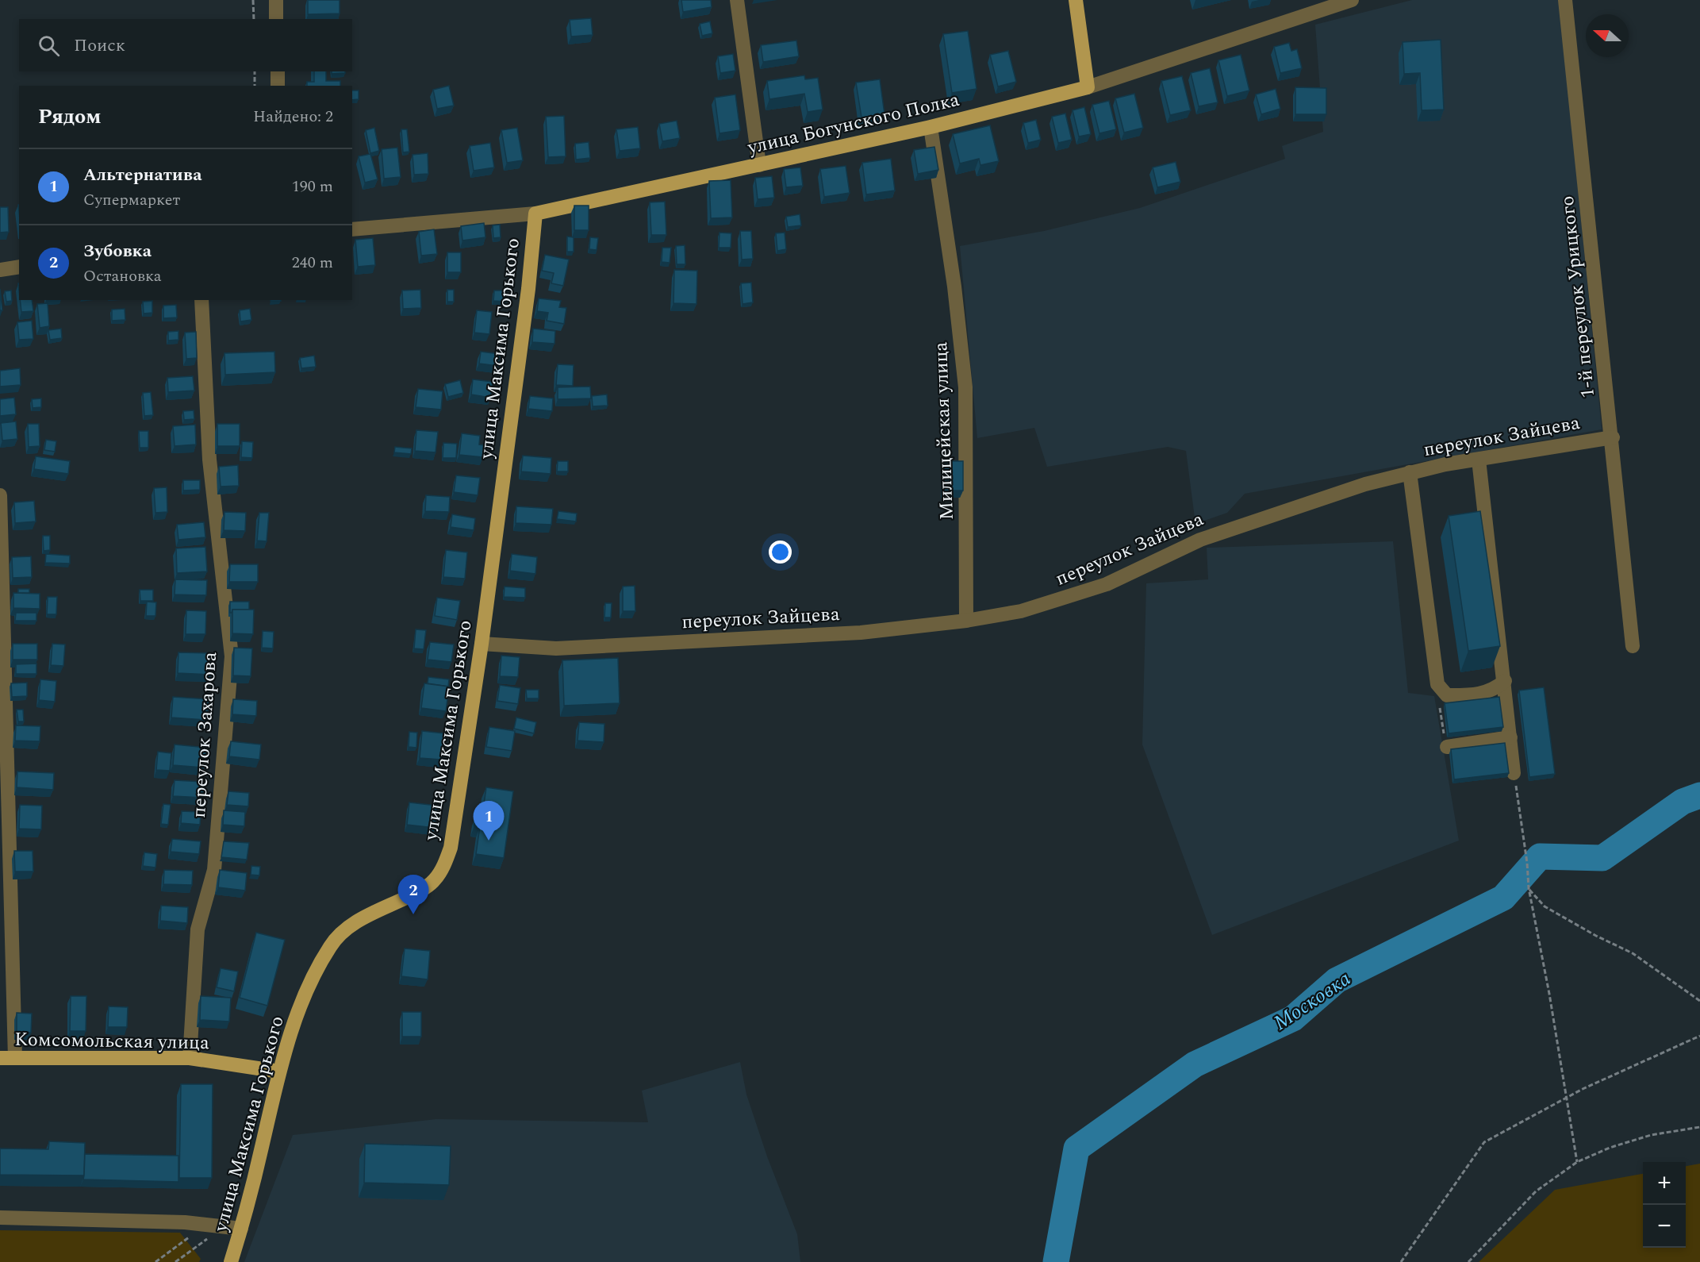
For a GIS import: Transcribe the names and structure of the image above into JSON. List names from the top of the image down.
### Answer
{
  "streets": {
    "main road": ["улица Богунского Полка", "улица Максима Горького", "Комсомольская улица"],
    "street": [
      "1-й переулок Урицкого",
      "Милицейская улица",
      "переулок Зайцева",
      "переулок Захарова"
    ]
  },
  "crossings": [
    ["улица Богунского Полка", "улица Максима Горького"],
    ["улица Богунского Полка", "Милицейская улица"],
    ["1-й переулок Урицкого", "переулок Зайцева"],
    ["улица Максима Горького", "переулок Зайцева"],
    ["улица Максима Горького", "Комсомольская улица"],
    ["Милицейская улица", "переулок Зайцева"],
    ["переулок Захарова", "Комсомольская улица"]
  ],
  "water": ["Московка"],
  "north": "left",
  "page": {
    "search": "Поиск",
    "heading": ["Рядом", "Найдено: 2"],
    "list": [
      {
        "mark": "1",
        "name": "Альтернатива",
        "note": "Супермаркет",
        "value": "190 m"
      },
      {
        "mark": "2",
        "name": "Зубовка",
        "note": "Остановка",
        "value": "240 m"
      }
    ],
    "pins": ["1", "2"],
    "map_buttons": ["+", "−"]
  }
}
